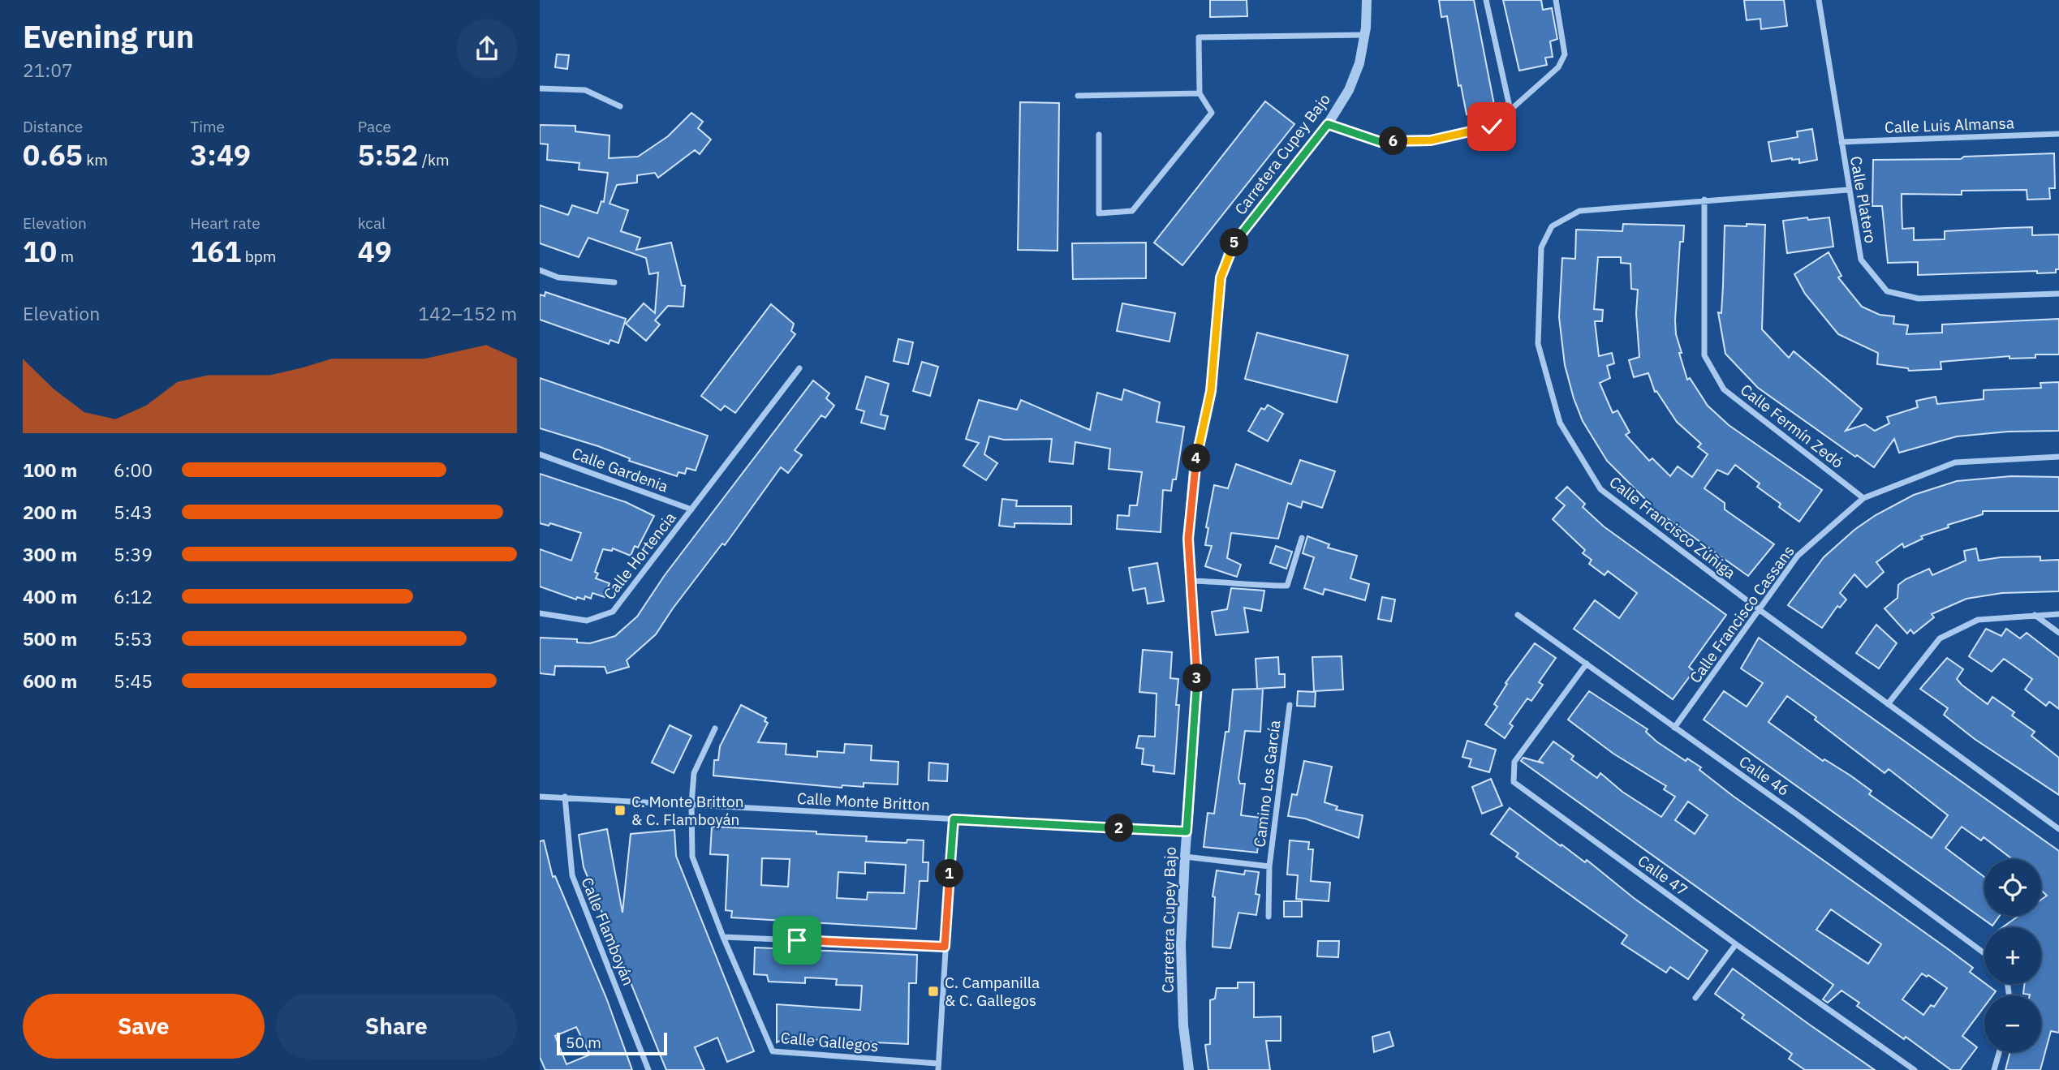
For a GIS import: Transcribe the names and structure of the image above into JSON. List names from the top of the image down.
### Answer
{
  "streets": {
    "street": [
      "Calle Luis Almansa",
      "Carretera Cupey Bajo",
      "Calle Platero",
      "Calle Fermín Zedó",
      "Calle Gardenia",
      "Calle Francisco Zúñiga",
      "Calle Hortencia",
      "Calle Francisco Cassans",
      "Calle 46",
      "Camino Los García",
      "Calle Monte Britton",
      "Calle 47",
      "Calle Flamboyán",
      "Calle Gallegos"
    ]
  },
  "crossings": [
    ["Calle Luis Almansa", "Calle Platero"],
    ["Carretera Cupey Bajo", "Camino Los García"],
    ["Carretera Cupey Bajo", "Calle Monte Britton"],
    ["Calle Platero", "Calle Francisco Zúñiga"],
    ["Calle Fermín Zedó", "Calle Francisco Zúñiga"],
    ["Calle Fermín Zedó", "Calle Francisco Cassans"],
    ["Calle Gardenia", "Calle Hortencia"],
    ["Calle Francisco Zúñiga", "Calle Francisco Cassans"],
    ["Calle Francisco Cassans", "Calle 46"],
    ["Calle 46", "Calle 47"],
    ["Calle Monte Britton", "Calle Flamboyán"],
    ["Calle Monte Britton", "Calle Gallegos"]
  ],
  "places": {
    "transit": ["C. Monte Britton & C. Flamboyán", "C. Campanilla & C. Gallegos"]
  },
  "scale_bar": "50 m",
  "page": {
    "heading": ["Evening run", "21:07"],
    "stats": [
      ["Distance", "0.65 km"],
      ["Time", "3:49"],
      ["Pace", "5:52 /km"],
      ["Elevation", "10 m"],
      ["Heart rate", "161 bpm"],
      ["kcal", "49"]
    ],
    "pins": [
      "6",
      "5",
      "4",
      "3",
      "2",
      "1"
    ],
    "chart": ["Elevation", "142–152 m"],
    "list": [
      {
        "name": "100 m",
        "note": "6:00"
      },
      {
        "name": "200 m",
        "note": "5:43"
      },
      {
        "name": "300 m",
        "note": "5:39"
      },
      {
        "name": "400 m",
        "note": "6:12"
      },
      {
        "name": "500 m",
        "note": "5:53"
      },
      {
        "name": "600 m",
        "note": "5:45"
      }
    ],
    "map_buttons": ["+", "−"],
    "buttons": ["Save", "Share"],
    "scale": "50 m"
  }
}
